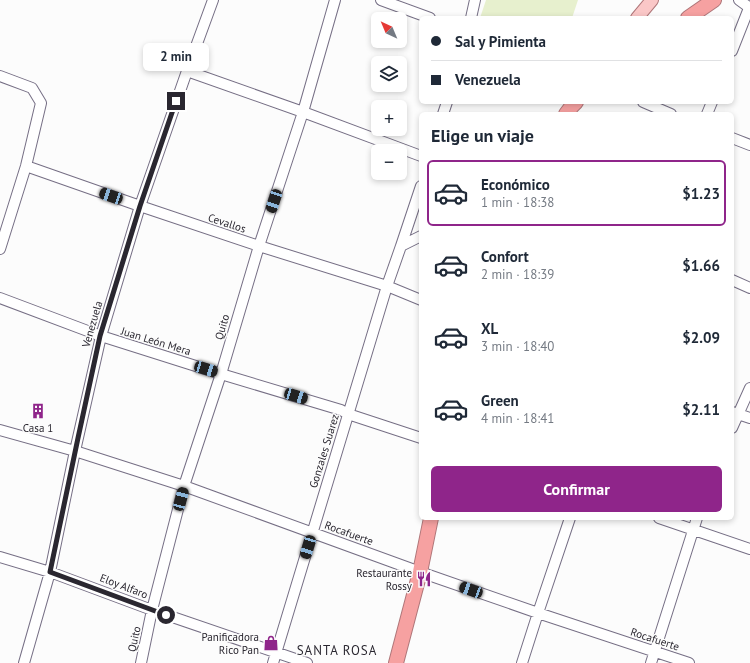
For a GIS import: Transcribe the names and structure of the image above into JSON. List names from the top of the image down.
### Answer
{
  "streets": {
    "street": [
      "Cevallos",
      "Venezuela",
      "Quito",
      "Juan León Mera",
      "Gonzales Suarez",
      "Rocafuerte",
      "Eloy Alfaro"
    ]
  },
  "crossings": [
    ["Cevallos", "Venezuela"],
    ["Cevallos", "Quito"],
    ["Cevallos", "Gonzales Suarez"],
    ["Venezuela", "Juan León Mera"],
    ["Venezuela", "Rocafuerte"],
    ["Venezuela", "Eloy Alfaro"],
    ["Quito", "Juan León Mera"],
    ["Quito", "Rocafuerte"],
    ["Quito", "Eloy Alfaro"],
    ["Juan León Mera", "Gonzales Suarez"],
    ["Gonzales Suarez", "Rocafuerte"],
    ["Gonzales Suarez", "Eloy Alfaro"]
  ],
  "districts": ["SANTA ROSA"],
  "places": {
    "building": ["Casa 1"],
    "restaurant": ["Restaurante Rossy"],
    "shop": ["Panificadora Rico Pan"]
  },
  "north": "top left",
  "page": {
    "map_buttons": ["+", "−"],
    "banner": ["Sal y Pimienta", "Venezuela"],
    "bubble": "2 min",
    "heading": "Elige un viaje",
    "list": [
      {
        "name": "Económico",
        "note": "1 min · 18:38",
        "value": "$1.23"
      },
      {
        "name": "Confort",
        "note": "2 min · 18:39",
        "value": "$1.66"
      },
      {
        "name": "XL",
        "note": "3 min · 18:40",
        "value": "$2.09"
      },
      {
        "name": "Green",
        "note": "4 min · 18:41",
        "value": "$2.11"
      }
    ],
    "buttons": "Confirmar"
  }
}
